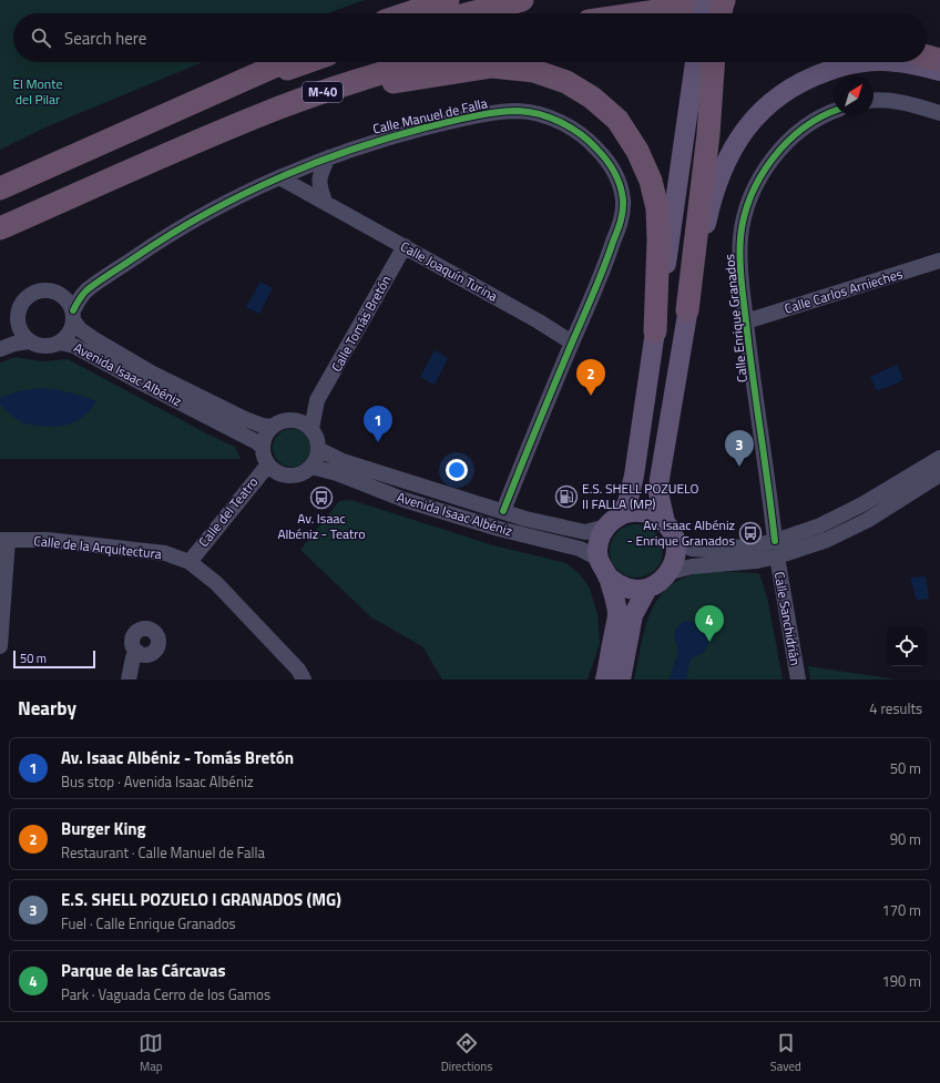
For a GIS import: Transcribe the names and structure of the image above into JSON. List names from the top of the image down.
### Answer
{
  "streets": {
    "highway": ["M-40"],
    "street": [
      "Calle Manuel de Falla",
      "Calle Joaquín Turina",
      "Calle Carlos Arnieches",
      "Calle Enrique Granados",
      "Calle Tomás Bretón",
      "Avenida Isaac Albéniz",
      "Calle del Teatro",
      "Calle de la Arquitectura",
      "Calle Sanchidrián"
    ]
  },
  "crossings": [
    ["Calle Manuel de Falla", "Calle Joaquín Turina"],
    ["Calle Manuel de Falla", "Avenida Isaac Albéniz"],
    ["Calle Joaquín Turina", "Calle Tomás Bretón"],
    ["Calle Carlos Arnieches", "Calle Enrique Granados"],
    ["Calle Tomás Bretón", "Avenida Isaac Albéniz"],
    ["Calle Tomás Bretón", "Calle del Teatro"],
    ["Avenida Isaac Albéniz", "Calle del Teatro"],
    ["Calle del Teatro", "Calle de la Arquitectura"]
  ],
  "parks": ["El Monte del Pilar"],
  "places": {
    "fuel station": ["E.S. SHELL POZUELO II FALLA (MP)"],
    "bus stop": ["Av. Isaac Albéniz - Teatro", "Av. Isaac Albéniz - Enrique Granados"]
  },
  "scale_bar": "50 m",
  "north": "top right",
  "page": {
    "search": "Search here",
    "pins": [
      "2",
      "1",
      "3",
      "4"
    ],
    "scale": "50 m",
    "heading": ["Nearby", "4 results"],
    "list": [
      {
        "mark": "1",
        "name": "Av. Isaac Albéniz - Tomás Bretón",
        "note": "Bus stop · Avenida Isaac Albéniz",
        "value": "50 m"
      },
      {
        "mark": "2",
        "name": "Burger King",
        "note": "Restaurant · Calle Manuel de Falla",
        "value": "90 m"
      },
      {
        "mark": "3",
        "name": "E.S. SHELL POZUELO I GRANADOS (MG)",
        "note": "Fuel · Calle Enrique Granados",
        "value": "170 m"
      },
      {
        "mark": "4",
        "name": "Parque de las Cárcavas",
        "note": "Park · Vaguada Cerro de los Gamos",
        "value": "190 m"
      }
    ],
    "nav": ["Map", "Directions", "Saved"]
  }
}
